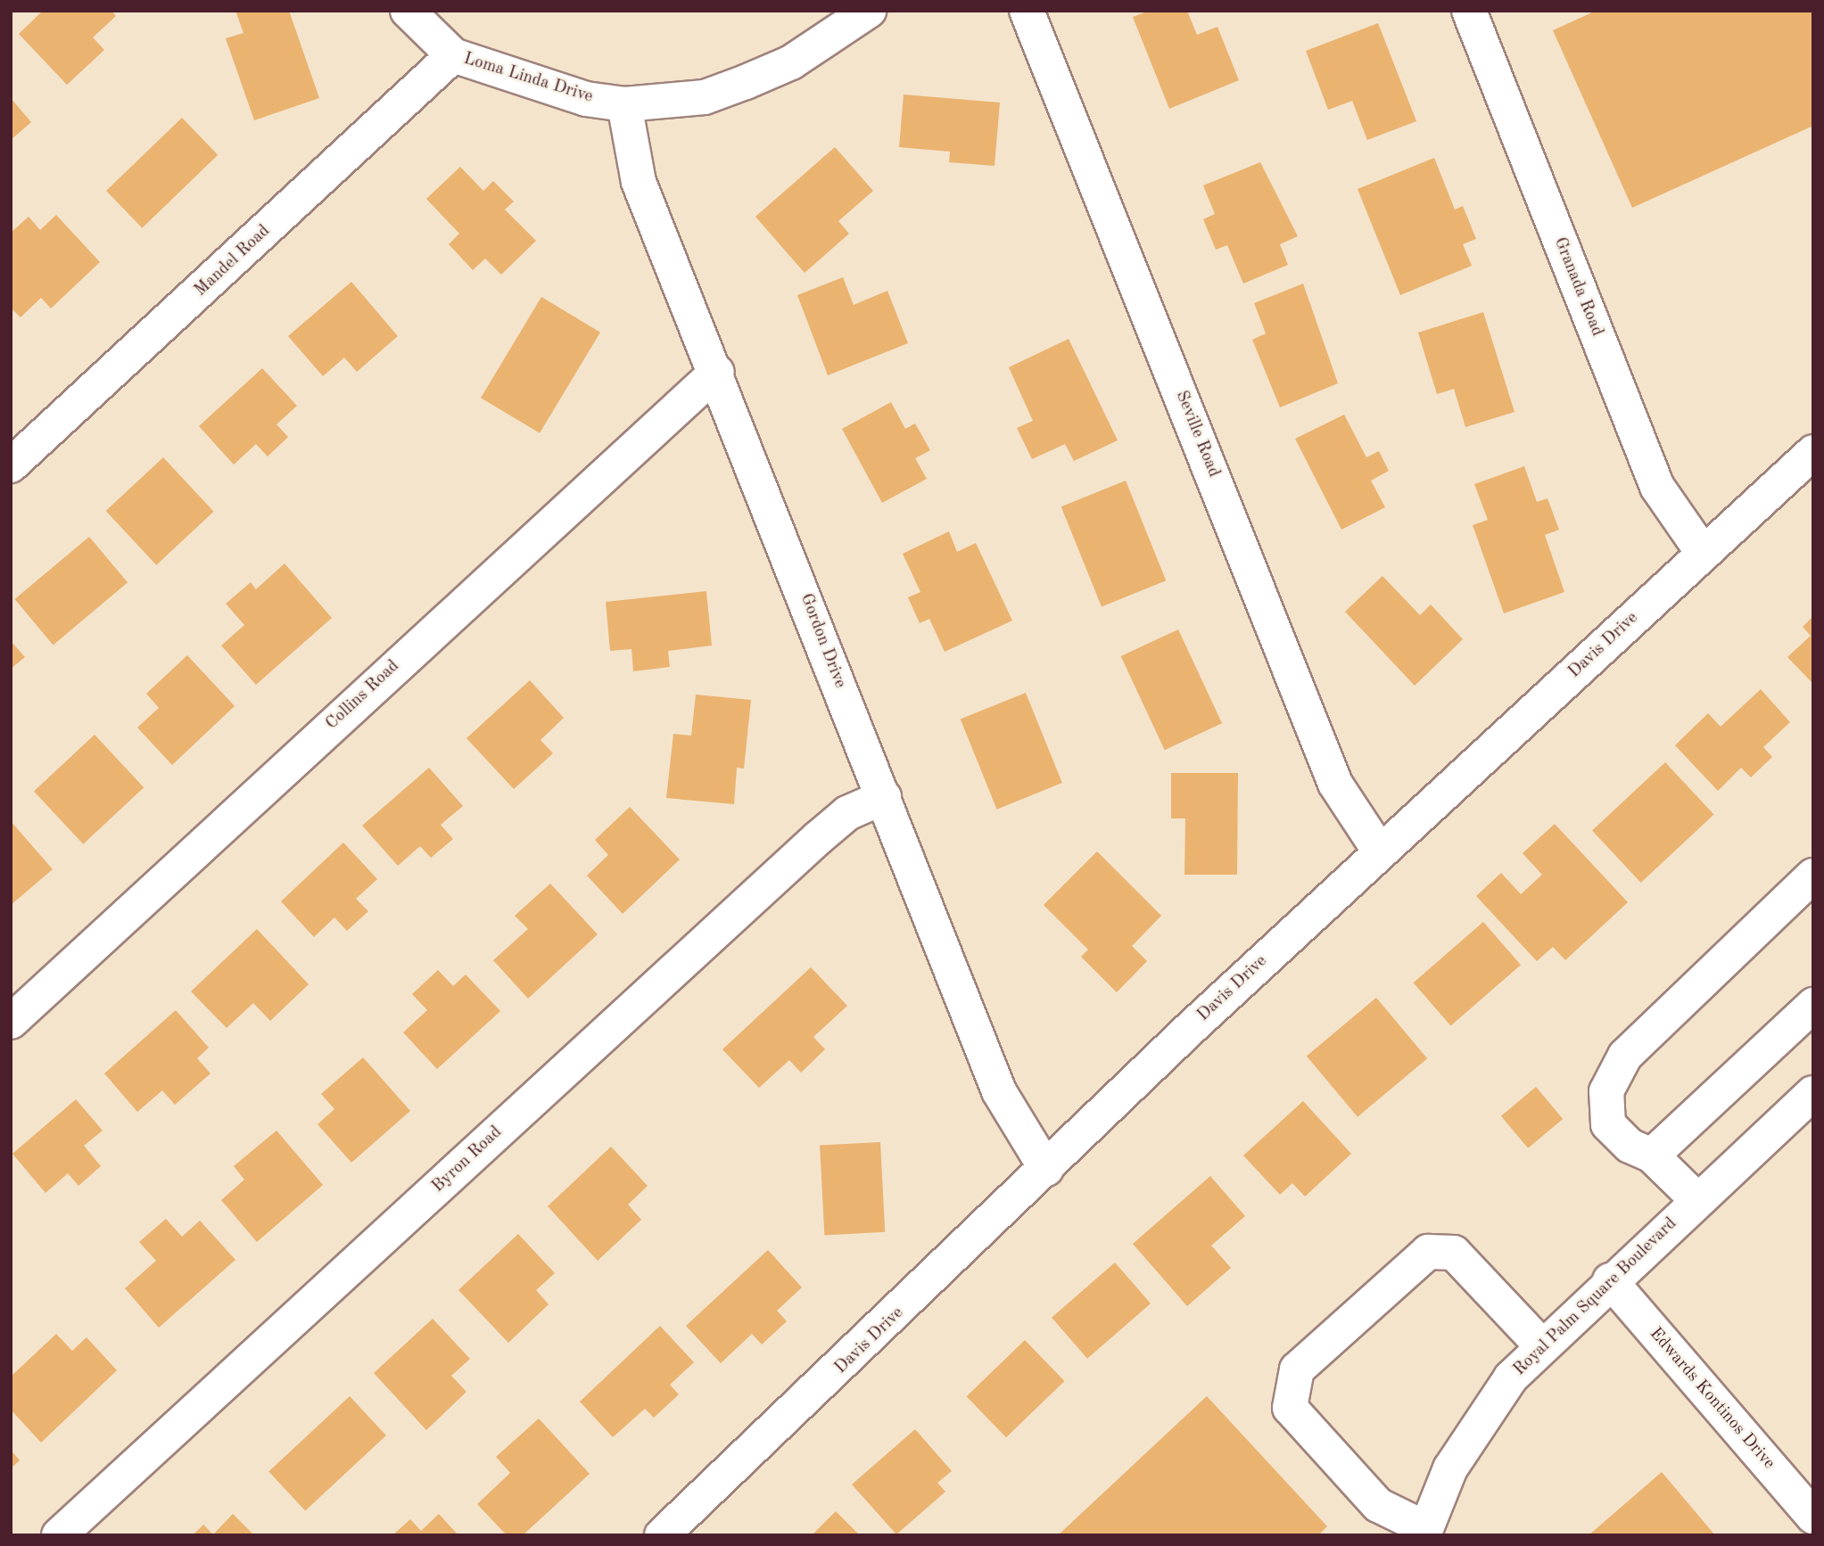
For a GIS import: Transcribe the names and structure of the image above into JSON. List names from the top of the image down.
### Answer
{
  "streets": {
    "street": [
      "Loma Linda Drive",
      "Mandel Road",
      "Granada Road",
      "Seville Road",
      "Gordon Drive",
      "Davis Drive",
      "Collins Road",
      "Byron Road",
      "Royal Palm Square Boulevard",
      "Edwards Kontinos Drive"
    ]
  },
  "crossings": [
    ["Loma Linda Drive", "Mandel Road"],
    ["Loma Linda Drive", "Gordon Drive"],
    ["Granada Road", "Davis Drive"],
    ["Seville Road", "Davis Drive"],
    ["Gordon Drive", "Davis Drive"],
    ["Gordon Drive", "Collins Road"],
    ["Gordon Drive", "Byron Road"],
    ["Royal Palm Square Boulevard", "Edwards Kontinos Drive"]
  ]
}
